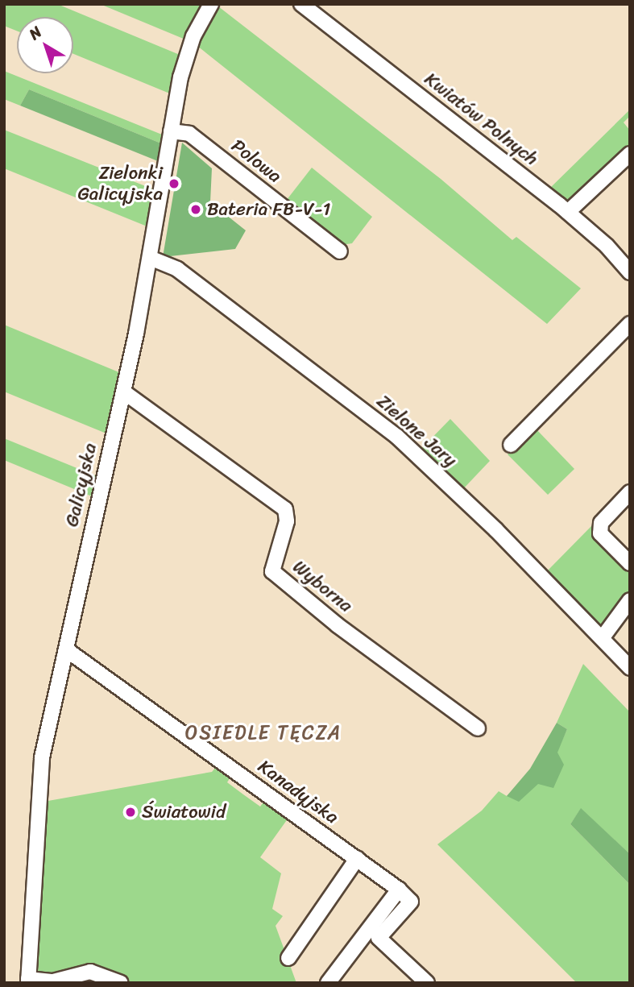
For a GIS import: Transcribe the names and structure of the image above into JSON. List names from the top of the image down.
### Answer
{
  "streets": {
    "street": [
      "Kwiatów Polnych",
      "Polowa",
      "Zielone Jary",
      "Galicyjska",
      "Wyborna",
      "Kanadyjska"
    ]
  },
  "crossings": [
    ["Polowa", "Galicyjska"],
    ["Zielone Jary", "Galicyjska"],
    ["Galicyjska", "Wyborna"],
    ["Galicyjska", "Kanadyjska"]
  ],
  "districts": ["OSIEDLE TĘCZA"],
  "places": ["Zielonki Galicyjska", "Bateria FB-V-1", "Światowid"],
  "north": "top left"
}
